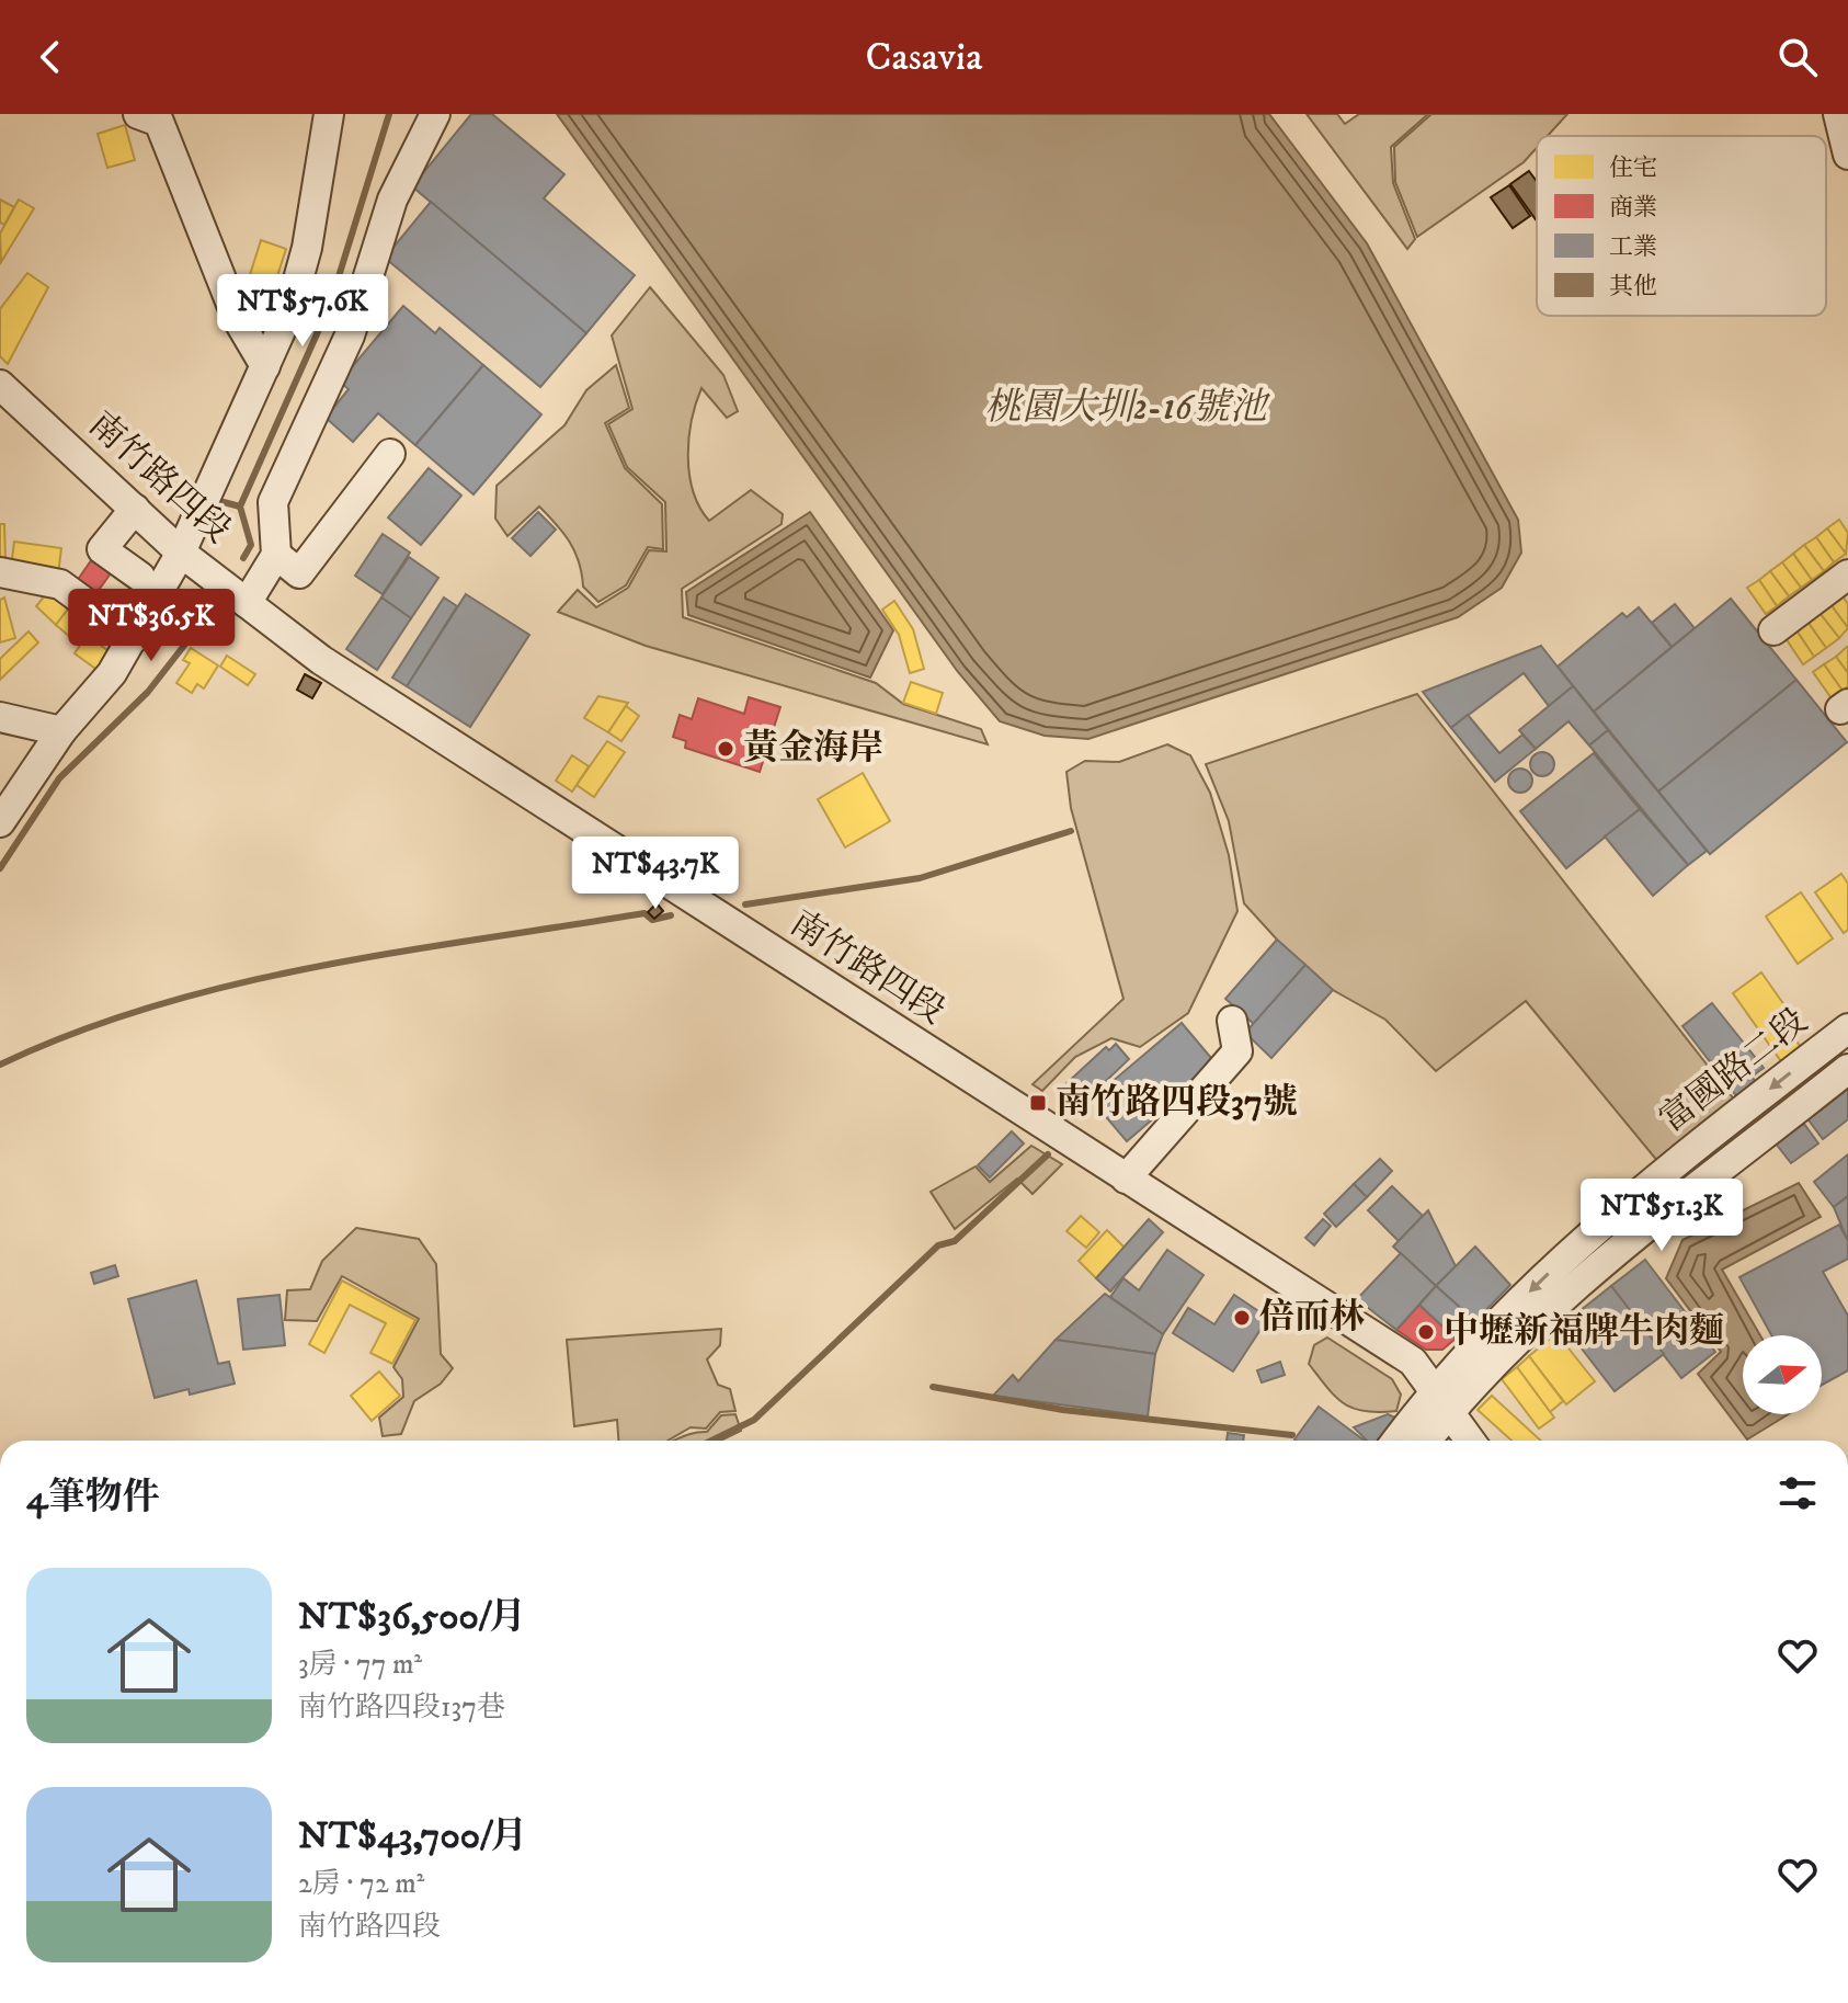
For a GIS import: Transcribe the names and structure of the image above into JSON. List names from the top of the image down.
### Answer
{
  "streets": {
    "street": ["南竹路四段", "富國路二段"]
  },
  "crossings": [
    ["南竹路四段", "富國路二段"]
  ],
  "water": ["桃園大圳2-16號池"],
  "places": {
    "other": ["黃金海岸", "倍而林", "中壢新福牌牛肉麵"],
    "transit": ["南竹路四段37號"]
  },
  "legend": [
    "住宅",
    "商業",
    "工業",
    "其他"
  ],
  "north": "right",
  "page": {
    "header": "Casavia",
    "price": [
      "NT$57.6K",
      "NT$36.5K",
      "NT$43.7K",
      "NT$51.3K"
    ],
    "heading": "4筆物件",
    "list": [
      {
        "name": "NT$36,500/月",
        "note": "3房 · 77 m² · 南竹路四段137巷"
      },
      {
        "name": "NT$43,700/月",
        "note": "2房 · 72 m² · 南竹路四段"
      }
    ]
  }
}
